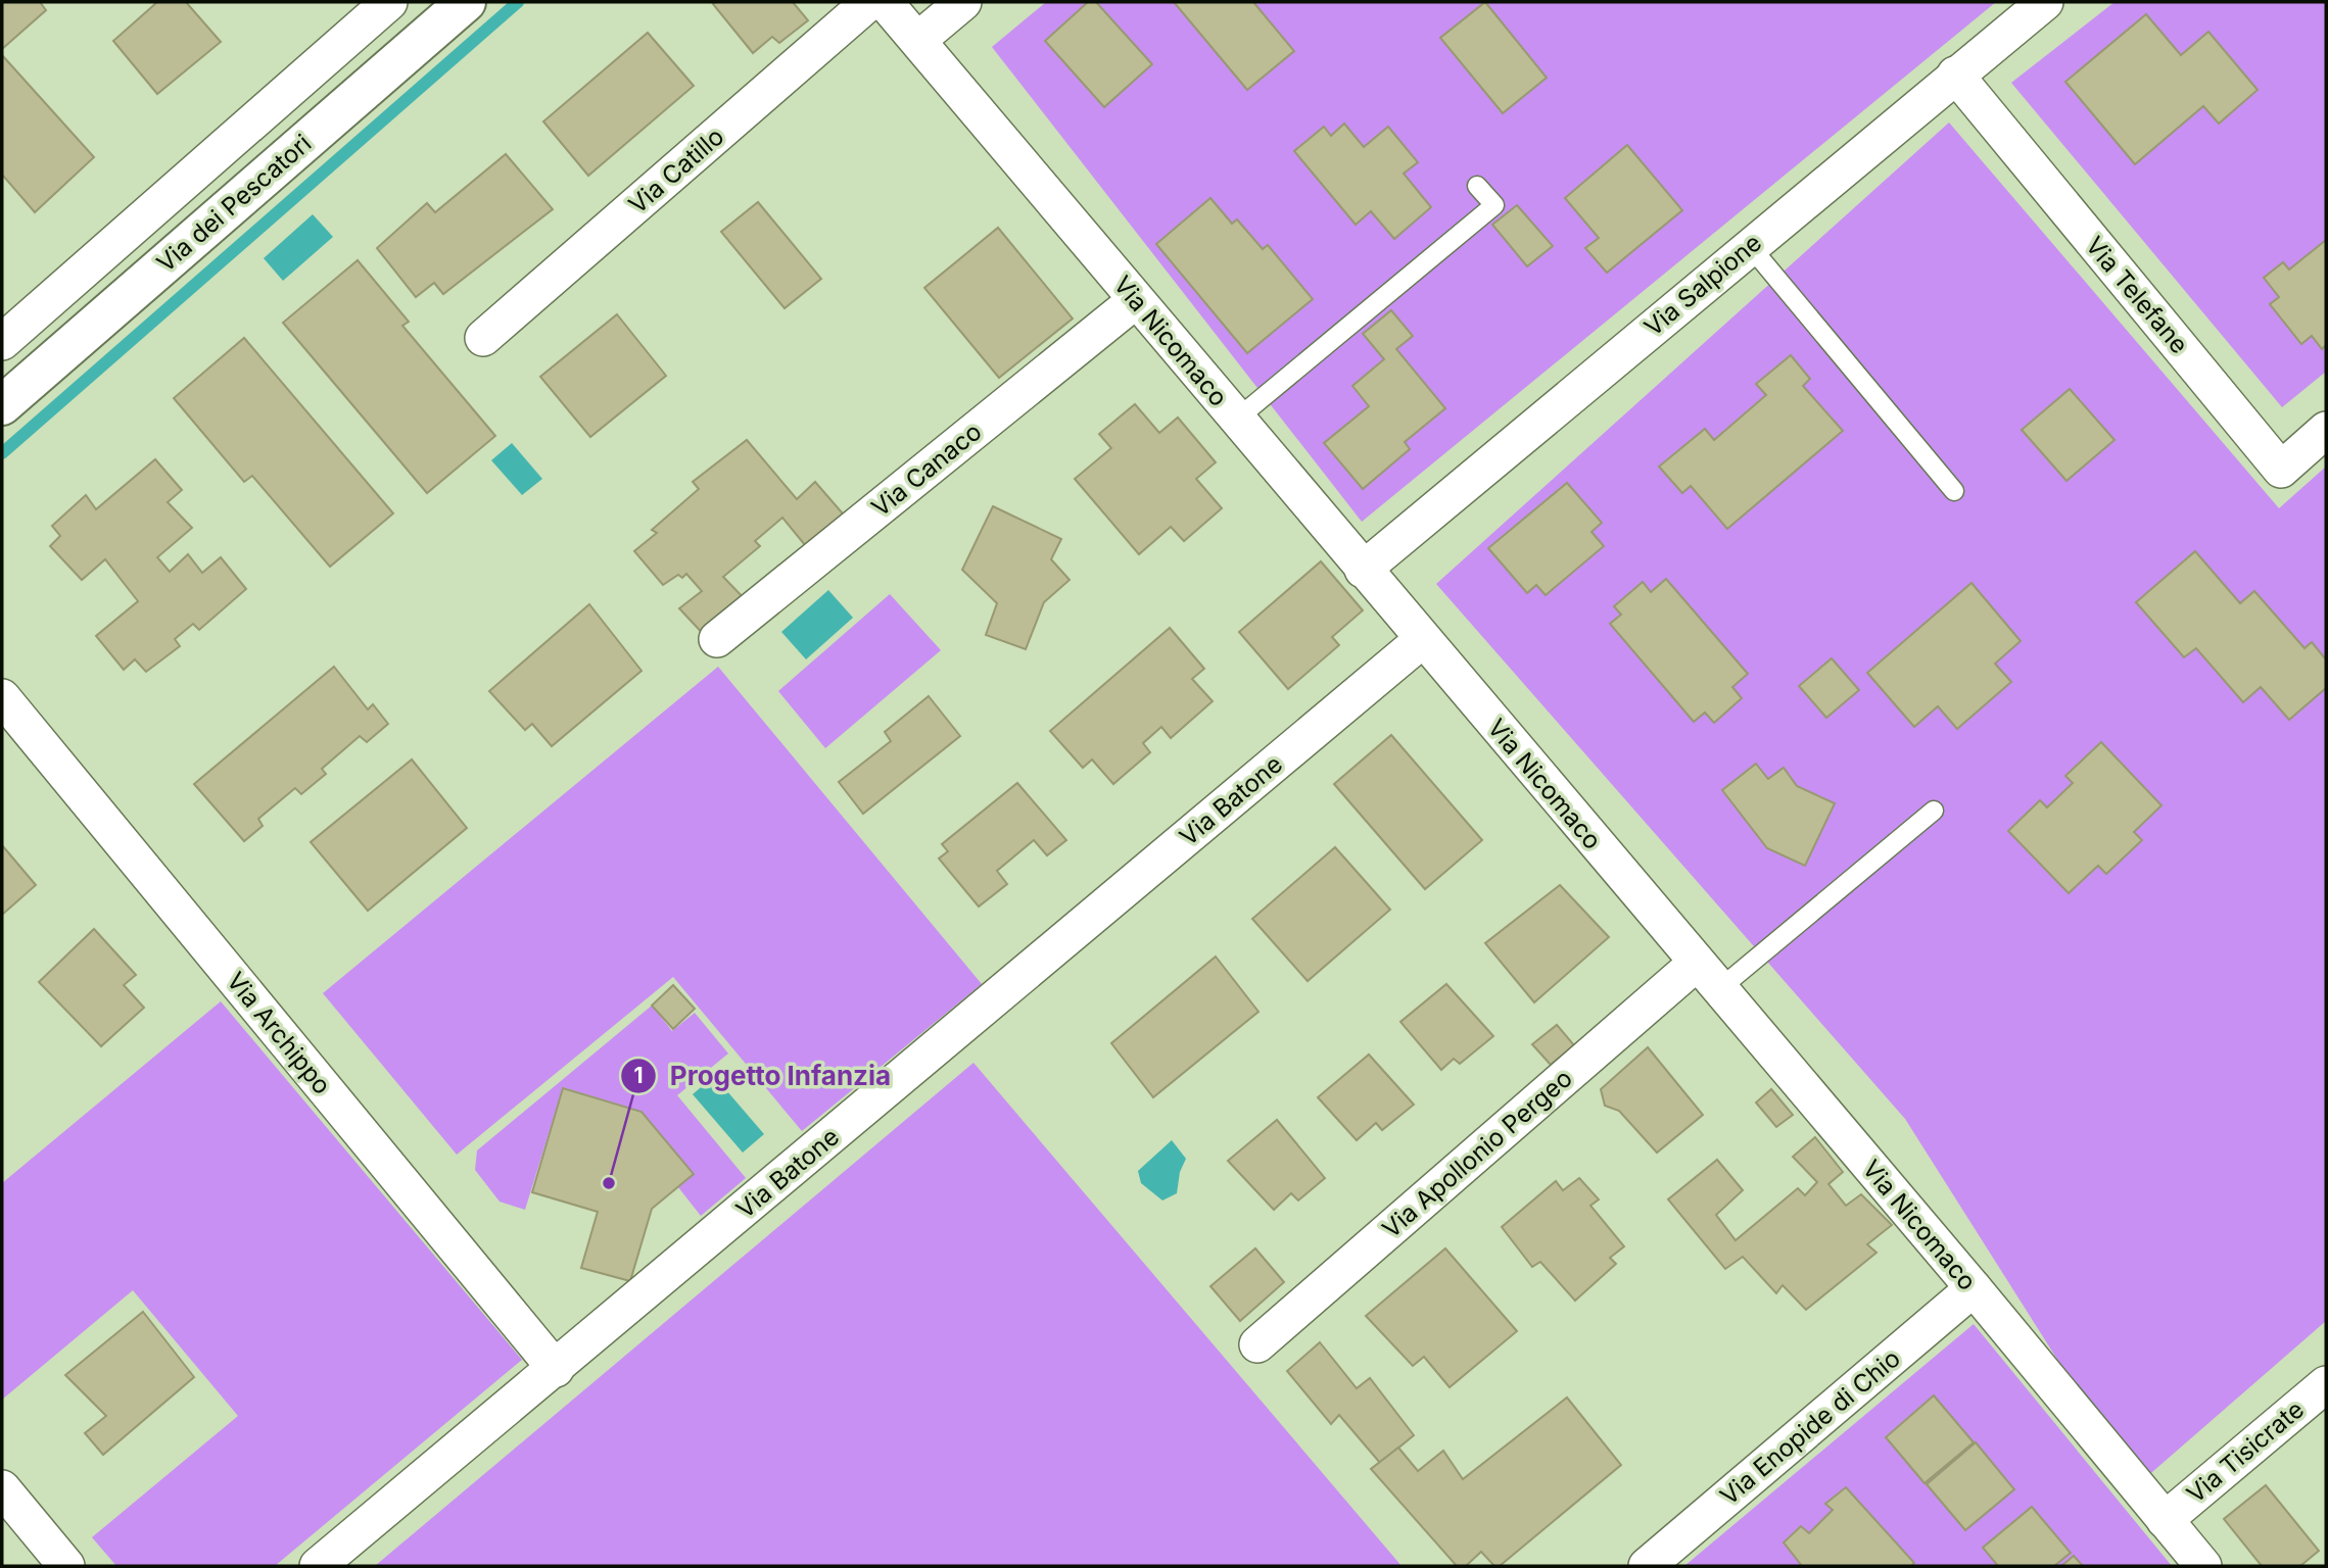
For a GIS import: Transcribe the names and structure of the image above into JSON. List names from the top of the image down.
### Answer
{
  "streets": {
    "street": [
      "Via Catillo",
      "Via dei Pescatori",
      "Via Salpione",
      "Via Telefane",
      "Via Nicomaco",
      "Via Canaco",
      "Via Batone",
      "Via Archippo",
      "Via Apollonio Pergeo",
      "Via Enopide di Chio",
      "Via Tisicrate"
    ]
  },
  "crossings": [
    ["Via Salpione", "Via Telefane"],
    ["Via Salpione", "Via Nicomaco"],
    ["Via Nicomaco", "Via Canaco"],
    ["Via Nicomaco", "Via Batone"],
    ["Via Nicomaco", "Via Apollonio Pergeo"],
    ["Via Nicomaco", "Via Enopide di Chio"],
    ["Via Nicomaco", "Via Tisicrate"],
    ["Via Batone", "Via Archippo"]
  ],
  "places": ["Progetto Infanzia"]
}
